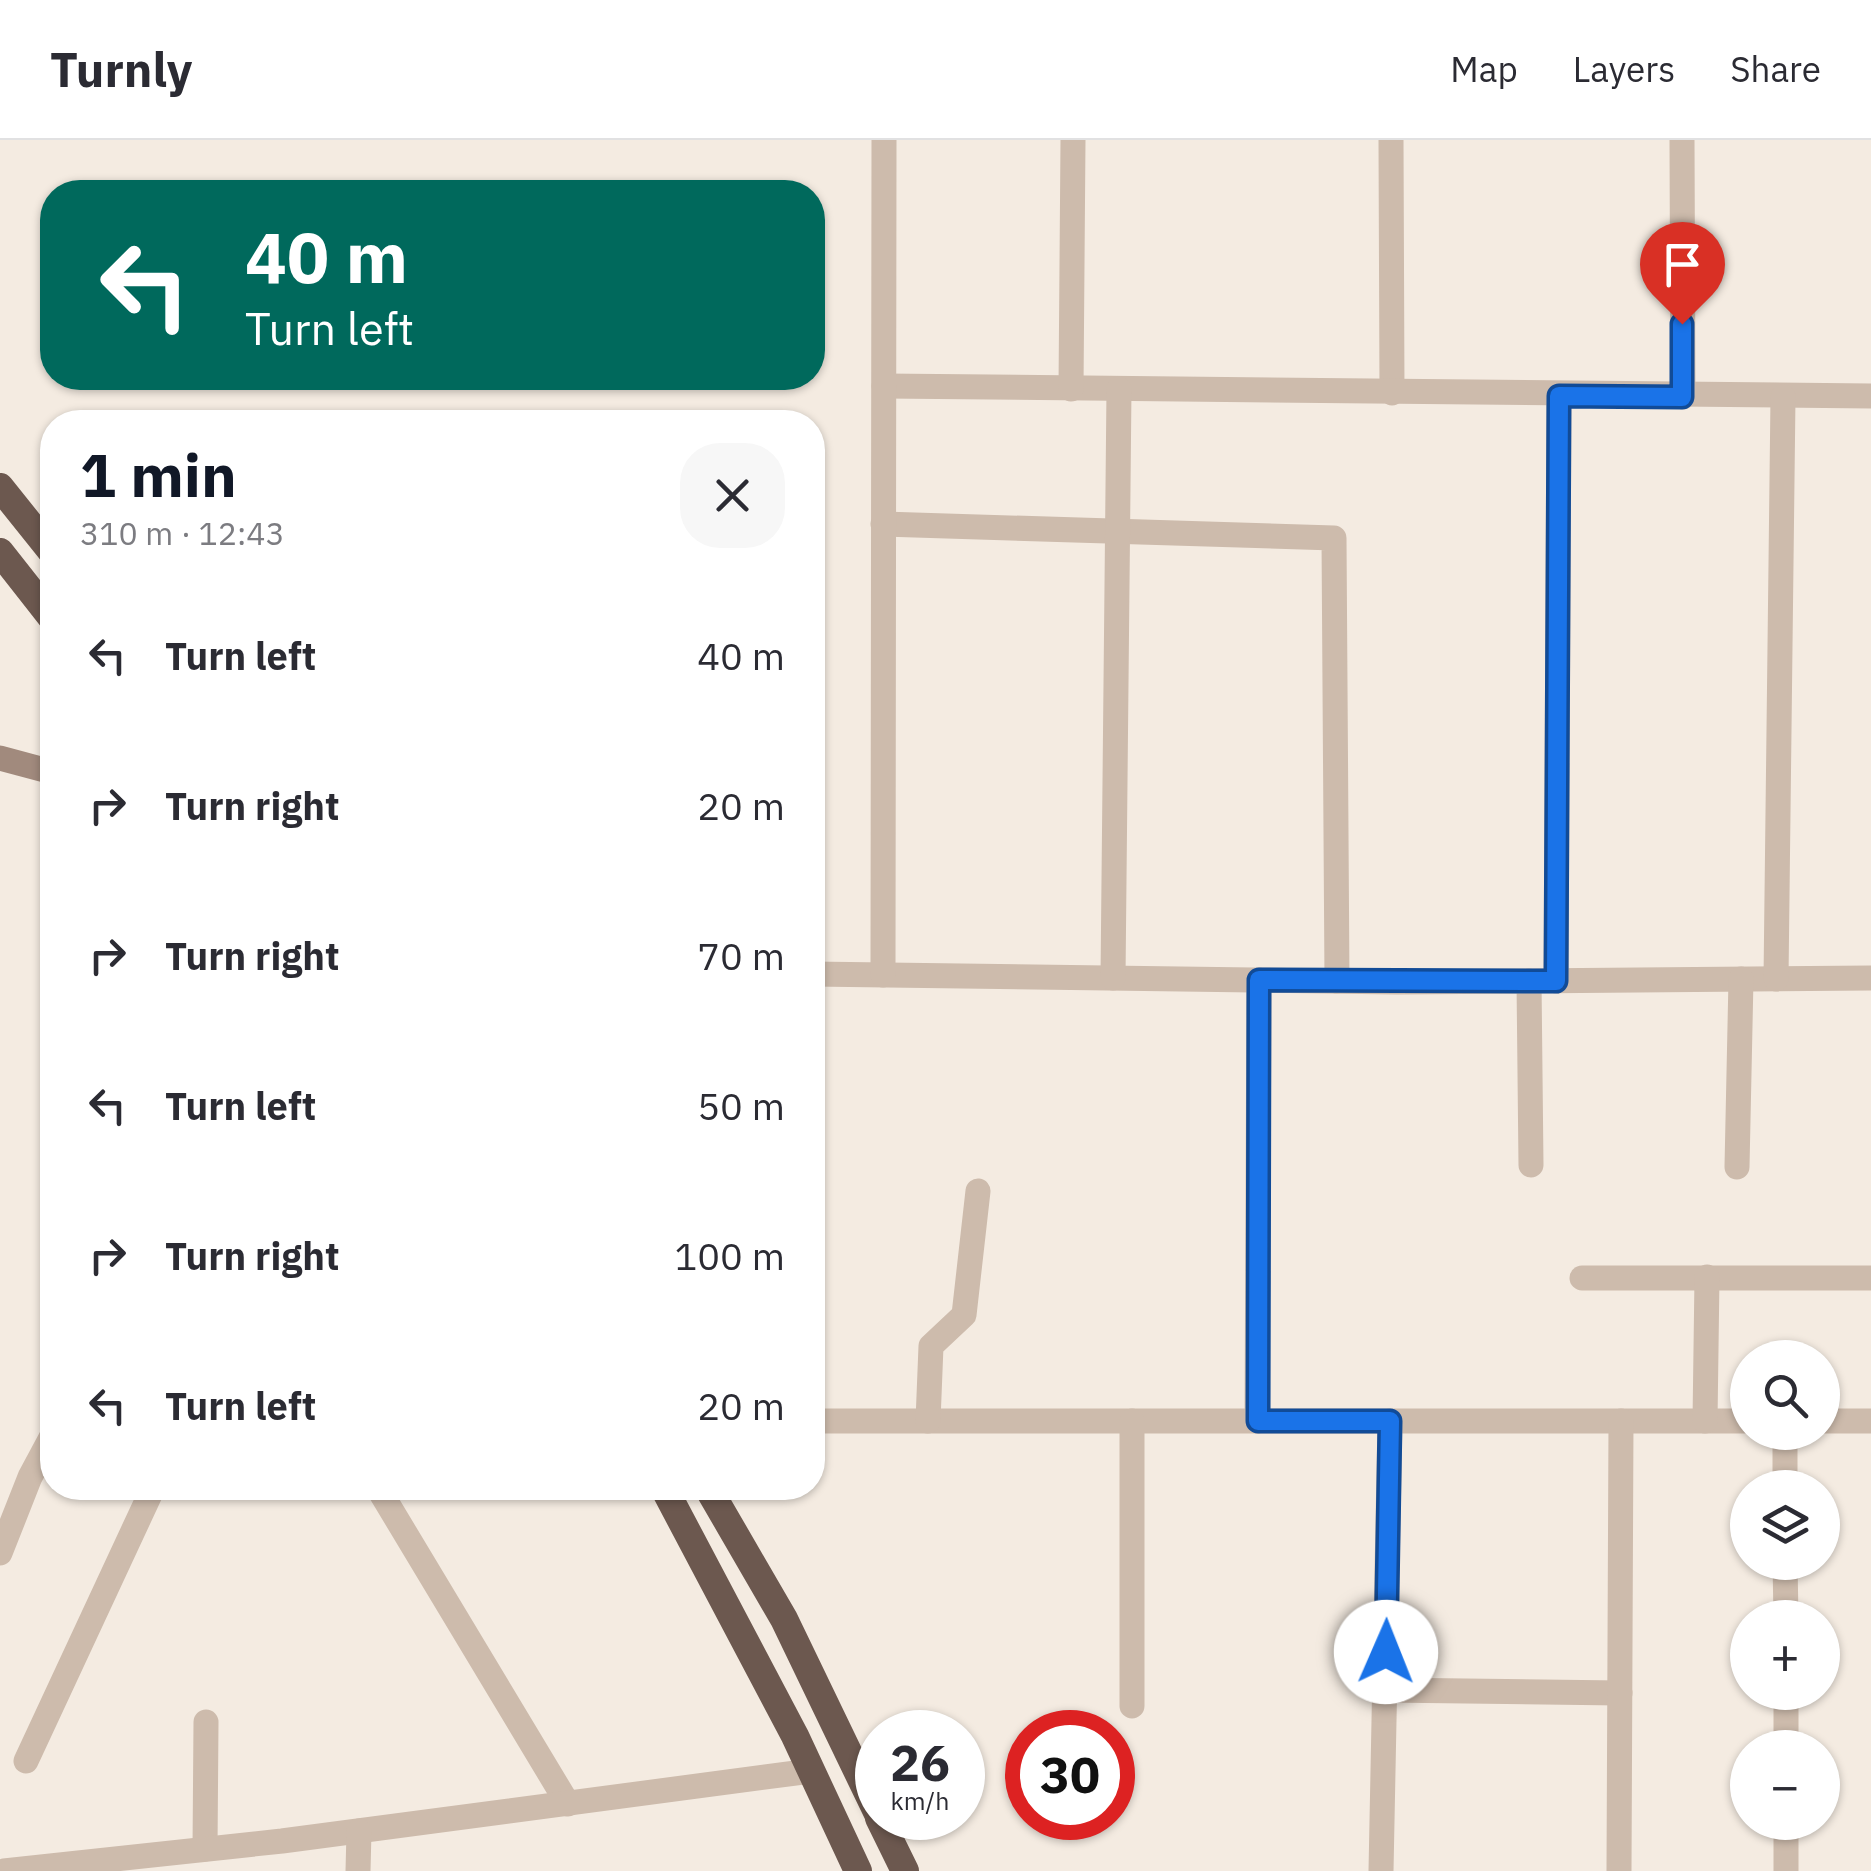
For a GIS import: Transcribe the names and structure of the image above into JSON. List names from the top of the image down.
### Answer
{
  "page": {
    "header": "Turnly",
    "nav": ["Map", "Layers", "Share"],
    "turn": ["40 m", "Turn left"],
    "heading": ["1 min", "310 m · 12:43"],
    "list": [
      {
        "name": "Turn left",
        "value": "40 m"
      },
      {
        "name": "Turn right",
        "value": "20 m"
      },
      {
        "name": "Turn right",
        "value": "70 m"
      },
      {
        "name": "Turn left",
        "value": "50 m"
      },
      {
        "name": "Turn right",
        "value": "100 m"
      },
      {
        "name": "Turn left",
        "value": "20 m"
      }
    ],
    "map_buttons": ["+", "−"],
    "speed": "26 km/h",
    "limit": "30"
  }
}
